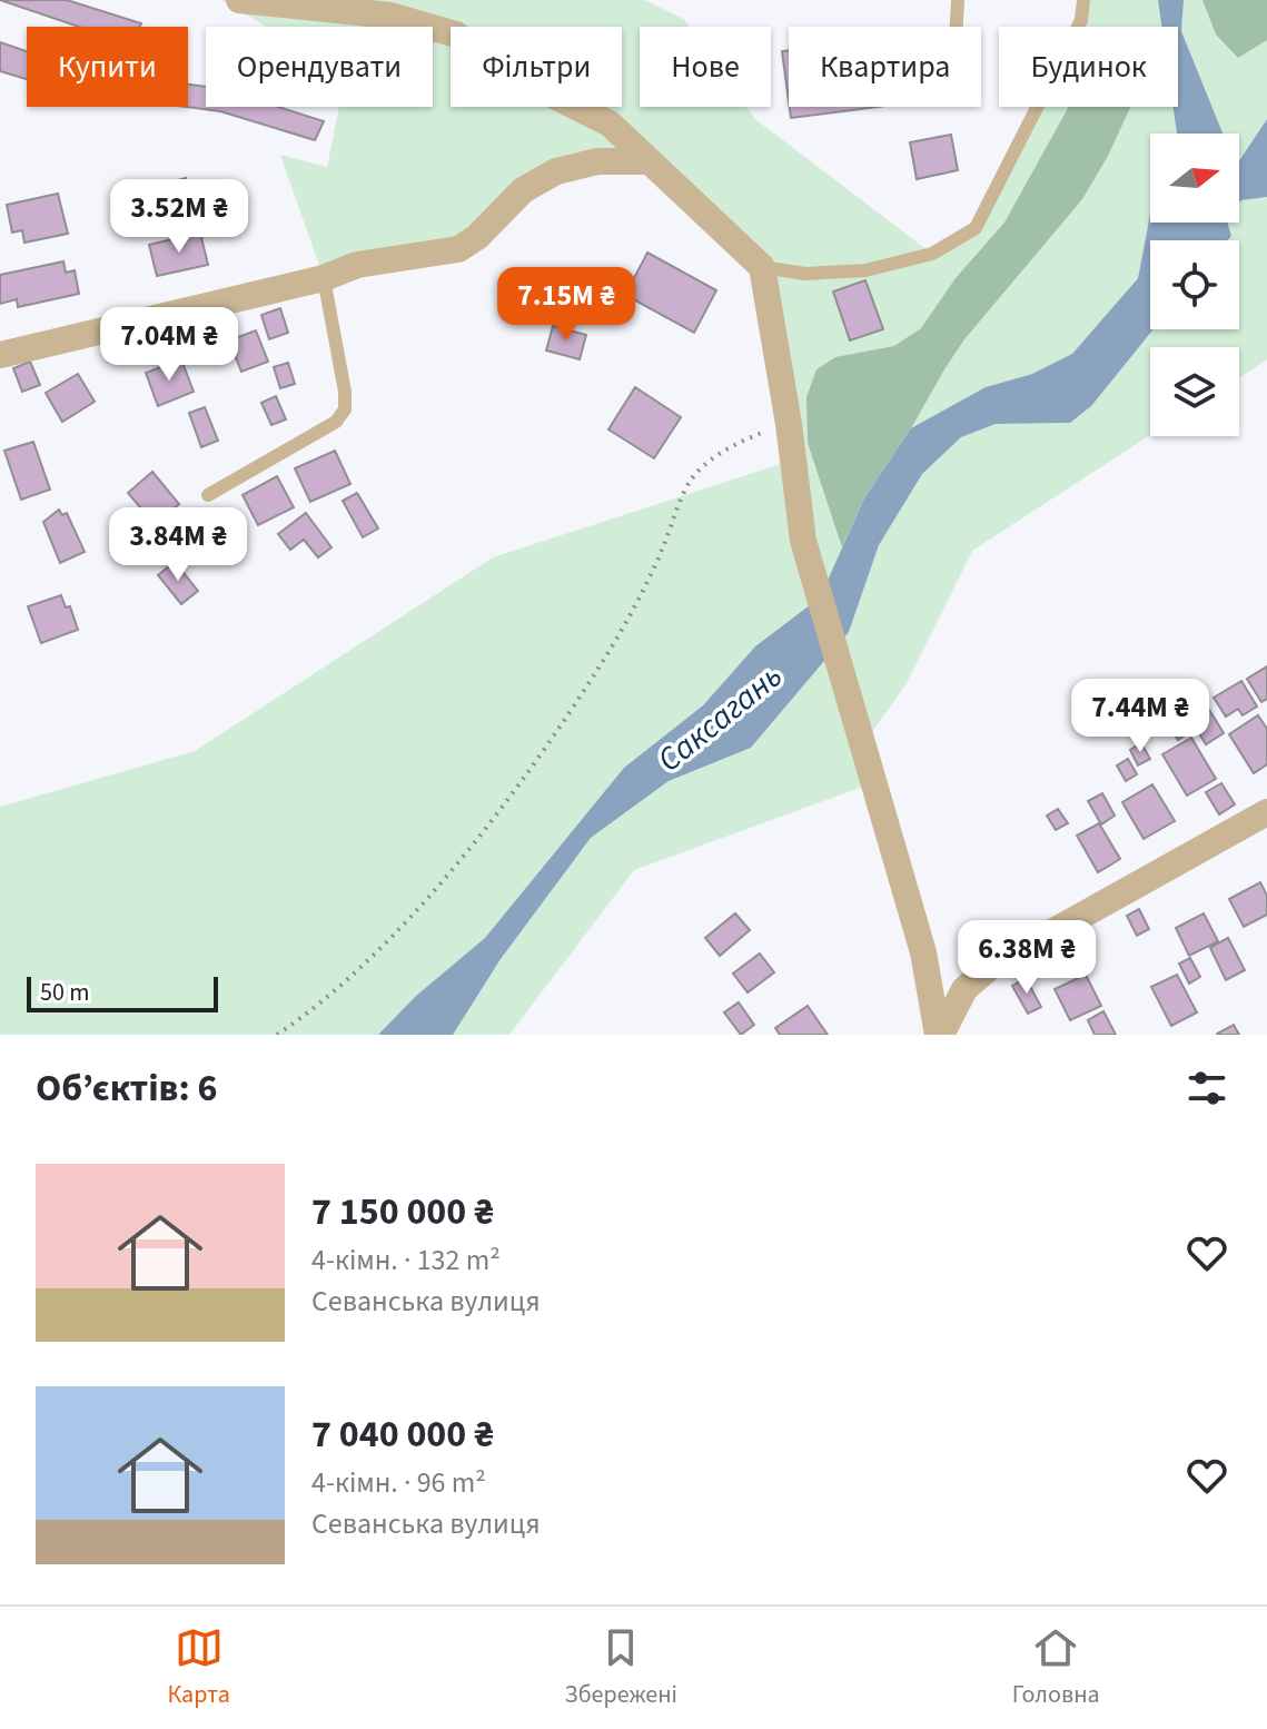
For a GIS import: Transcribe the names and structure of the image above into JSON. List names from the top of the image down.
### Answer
{
  "water": ["Саксагань"],
  "scale_bar": "50 m",
  "north": "right",
  "page": {
    "chip": [
      "Купити",
      "Орендувати",
      "Фільтри",
      "Нове",
      "Квартира",
      "Будинок"
    ],
    "price": [
      "3.52M ₴",
      "7.15M ₴",
      "7.04M ₴",
      "3.84M ₴",
      "7.44M ₴",
      "6.38M ₴"
    ],
    "scale": "50 m",
    "heading": "Об’єктів: 6",
    "list": [
      {
        "name": "7 150 000 ₴",
        "note": "4-кімн. · 132 m² · Севанська вулиця"
      },
      {
        "name": "7 040 000 ₴",
        "note": "4-кімн. · 96 m² · Севанська вулиця"
      }
    ],
    "tabs": ["Карта", "Збережені", "Головна"]
  }
}
